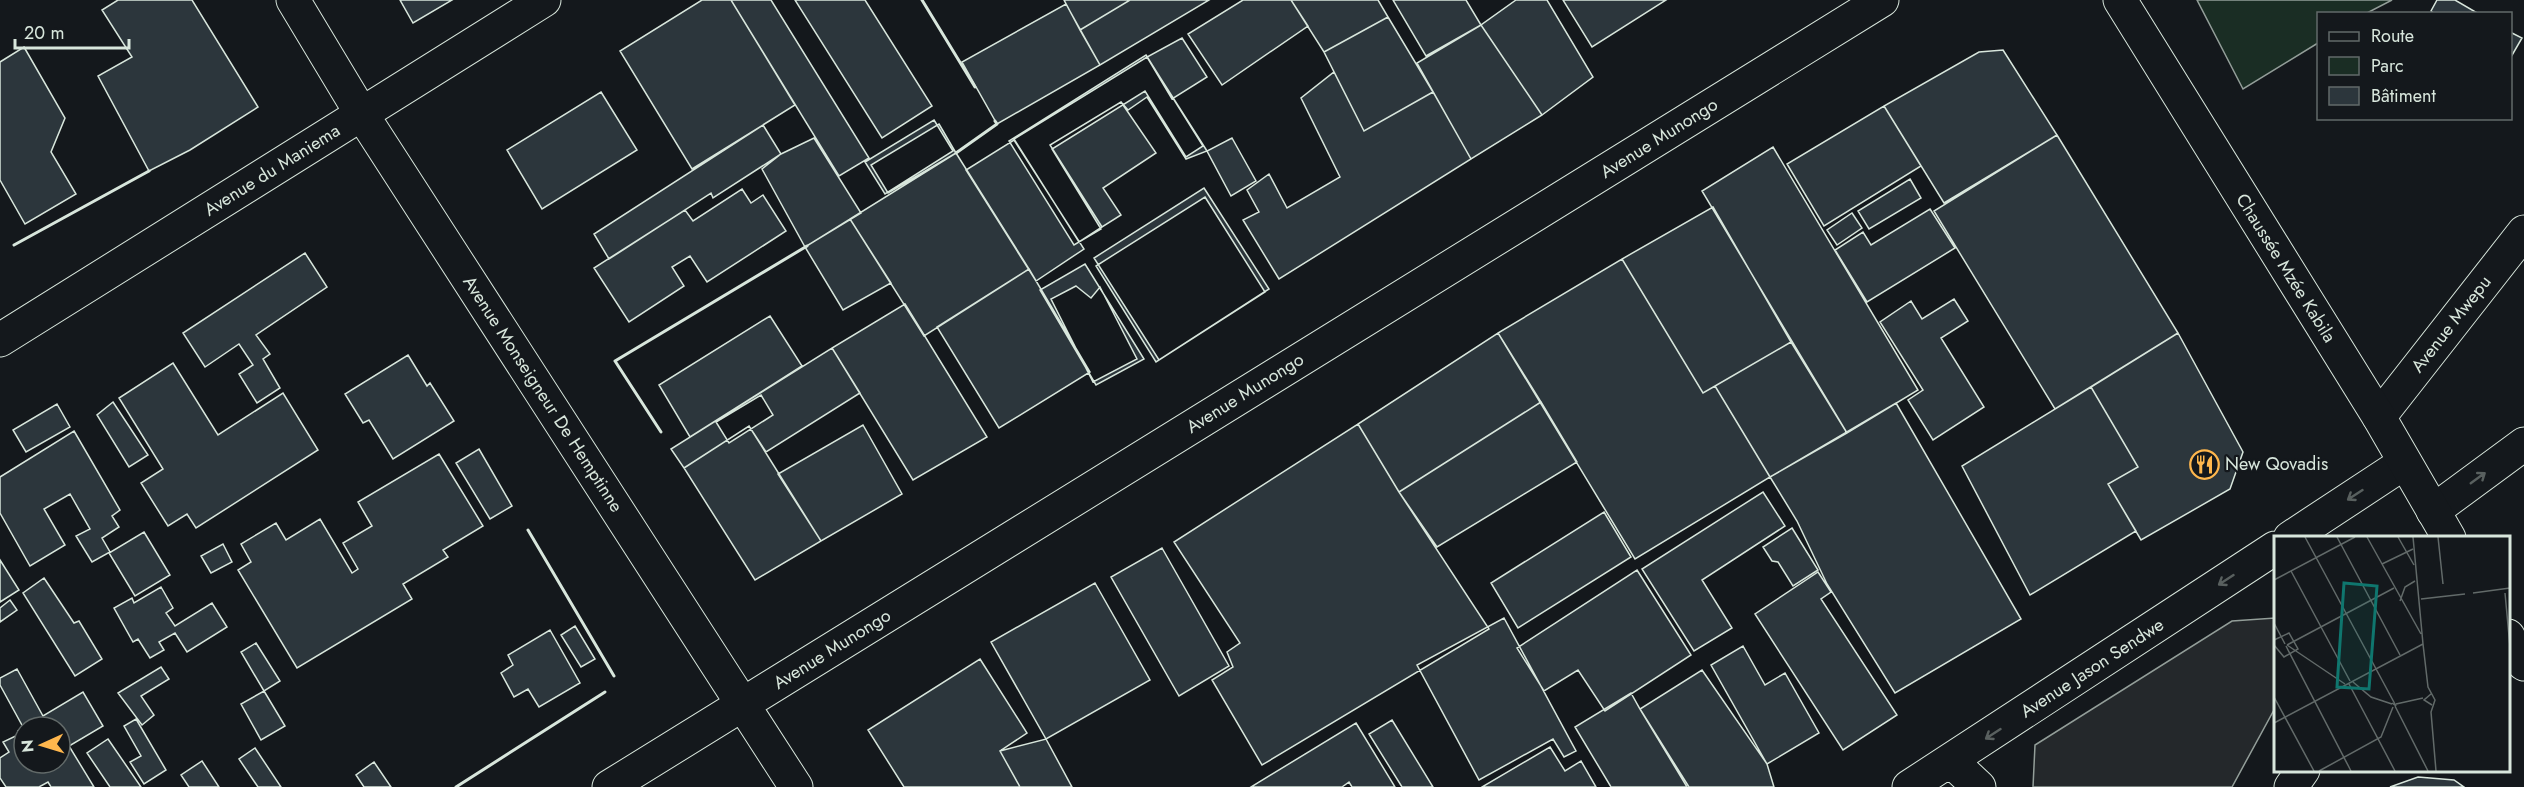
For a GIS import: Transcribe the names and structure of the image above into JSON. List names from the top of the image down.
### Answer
{
  "streets": {
    "main road": [
      "Avenue Munongo",
      "Avenue du Maniema",
      "Chaussée Mzée Kabila",
      "Avenue Mwepu",
      "Avenue Monseigneur De Hemptinne",
      "Avenue Jason Sendwe"
    ]
  },
  "crossings": [
    ["Avenue Munongo", "Avenue Monseigneur De Hemptinne"],
    ["Avenue du Maniema", "Avenue Monseigneur De Hemptinne"],
    ["Chaussée Mzée Kabila", "Avenue Mwepu"]
  ],
  "one_way": ["Avenue Jason Sendwe"],
  "places": {
    "restaurant": ["New Qovadis"]
  },
  "legend": ["Route", "Parc", "Bâtiment"],
  "scale_bar": "20 m",
  "north": "left"
}
